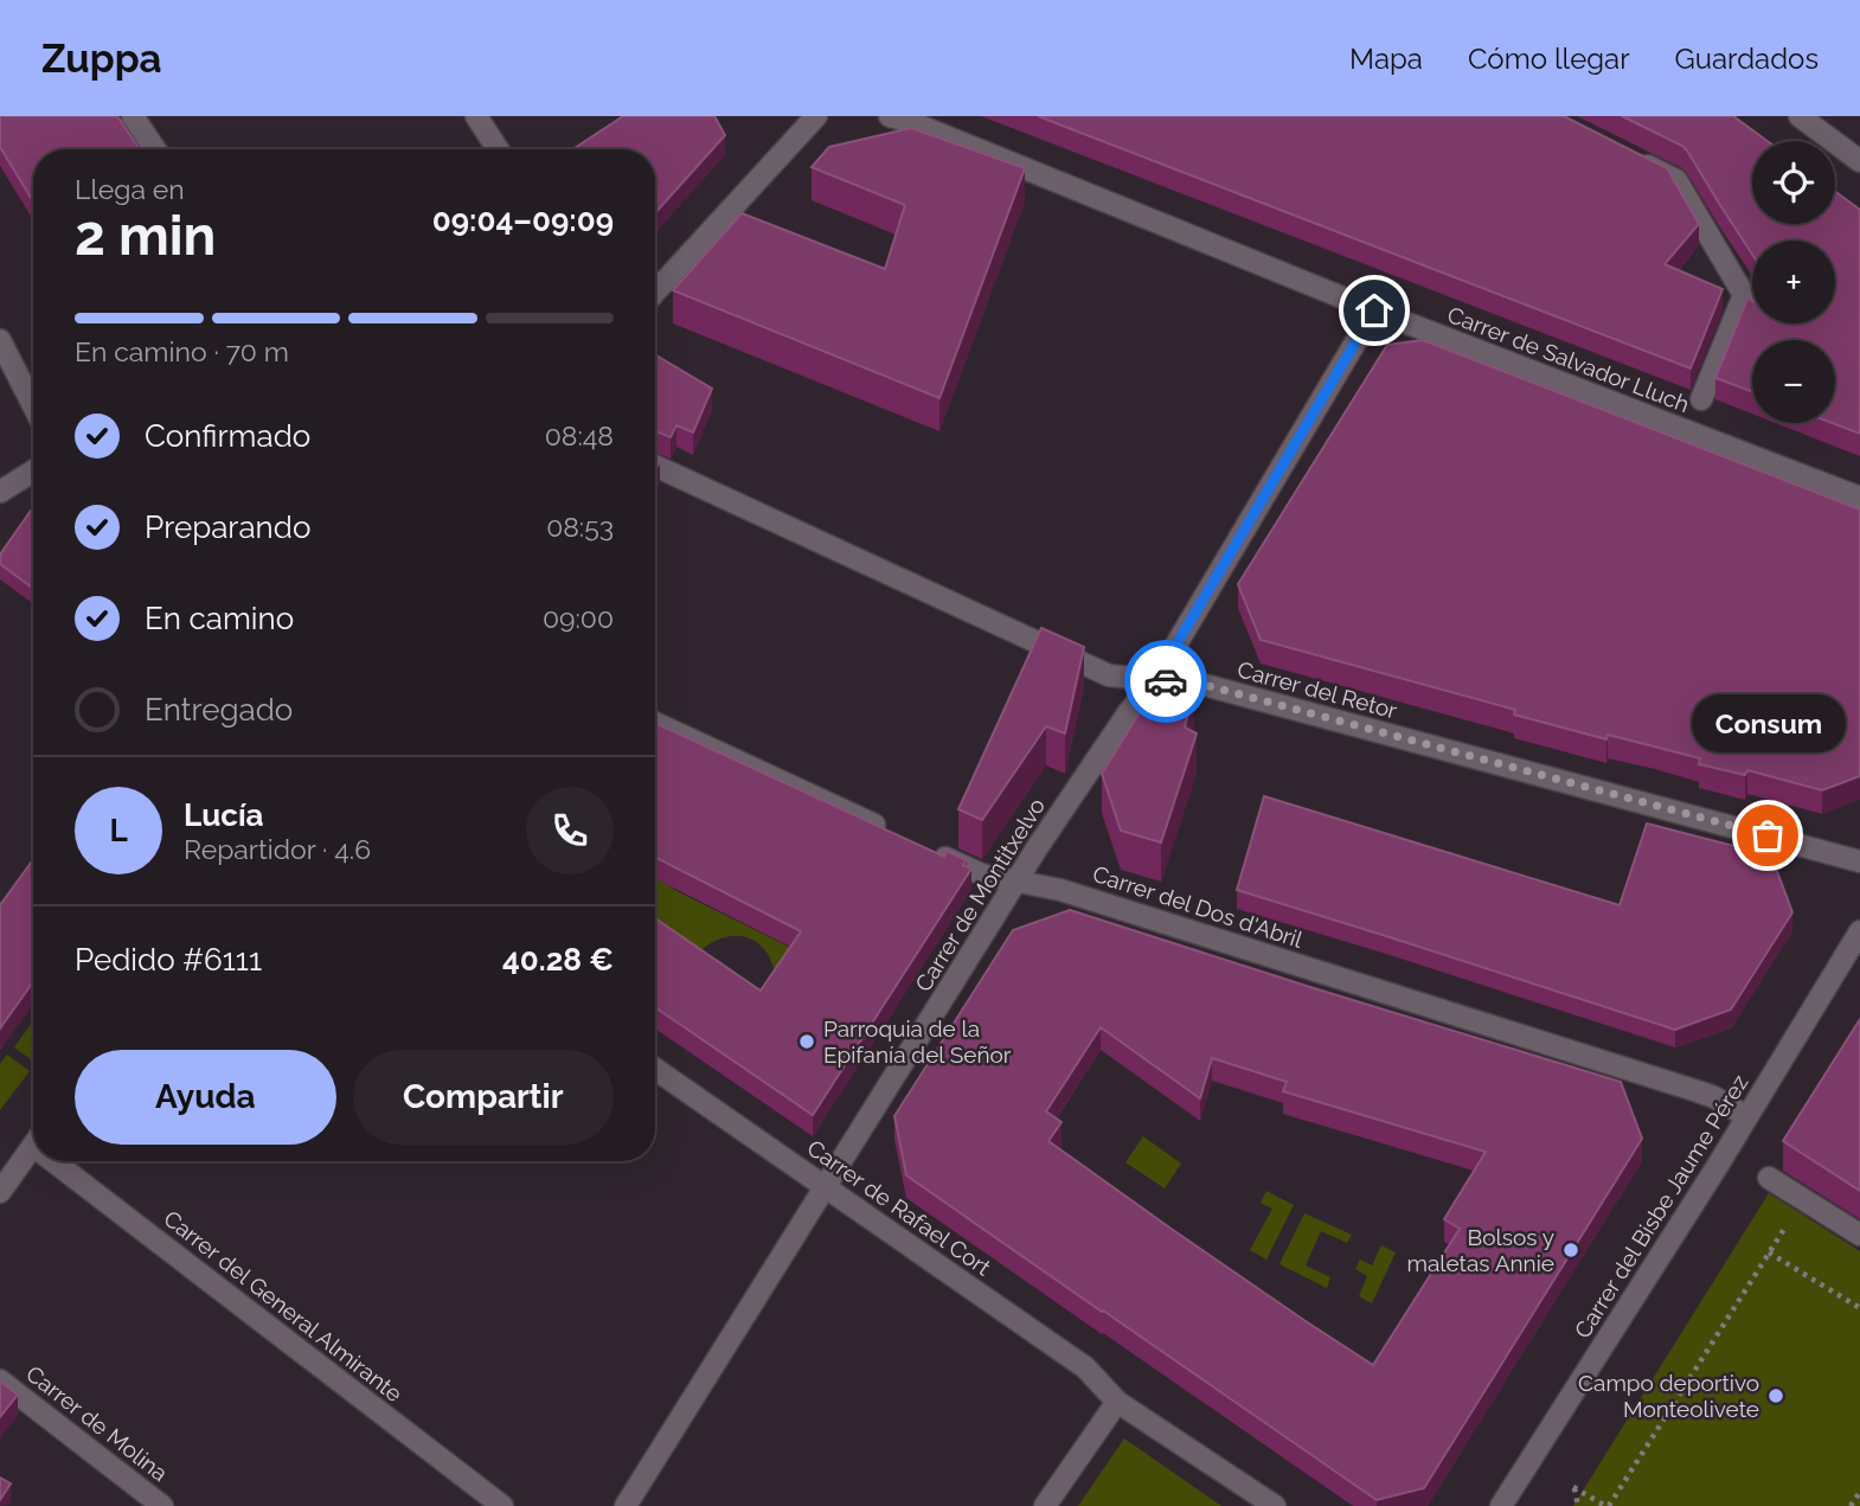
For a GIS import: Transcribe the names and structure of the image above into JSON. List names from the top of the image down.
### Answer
{
  "streets": {
    "street": [
      "Carrer de Salvador Lluch",
      "Carrer del Retor",
      "Carrer de Montitxelvo",
      "Carrer del Dos d'Abril",
      "Carrer del Bisbe Jaume Pérez",
      "Carrer de Rafael Cort",
      "Carrer del General Almirante",
      "Carrer de Molina"
    ]
  },
  "crossings": [
    ["Carrer de Salvador Lluch", "Carrer de Montitxelvo"],
    ["Carrer del Retor", "Carrer de Montitxelvo"],
    ["Carrer de Montitxelvo", "Carrer del Dos d'Abril"],
    ["Carrer de Montitxelvo", "Carrer de Rafael Cort"],
    ["Carrer del Dos d'Abril", "Carrer del Bisbe Jaume Pérez"]
  ],
  "places": [
    "Consum",
    "Parroquia de la Epifanía del Señor",
    "Bolsos y maletas Annie",
    "Campo deportivo Monteolivete"
  ],
  "page": {
    "header": "Zuppa",
    "nav": ["Mapa", "Cómo llegar", "Guardados"],
    "map_buttons": ["+", "−"],
    "heading": ["2 min", "Llega en", "09:04–09:09"],
    "panel": [
      "Lucía",
      "Repartidor · 4.6",
      "Pedido #6111",
      "40.28 €"
    ],
    "bar": "En camino · 70 m",
    "list": [
      ["Confirmado", "08:48"],
      ["Preparando", "08:53"],
      ["En camino", "09:00"],
      "Entregado"
    ],
    "bubble": "Consum",
    "round": "L",
    "buttons": ["Ayuda", "Compartir"]
  }
}
